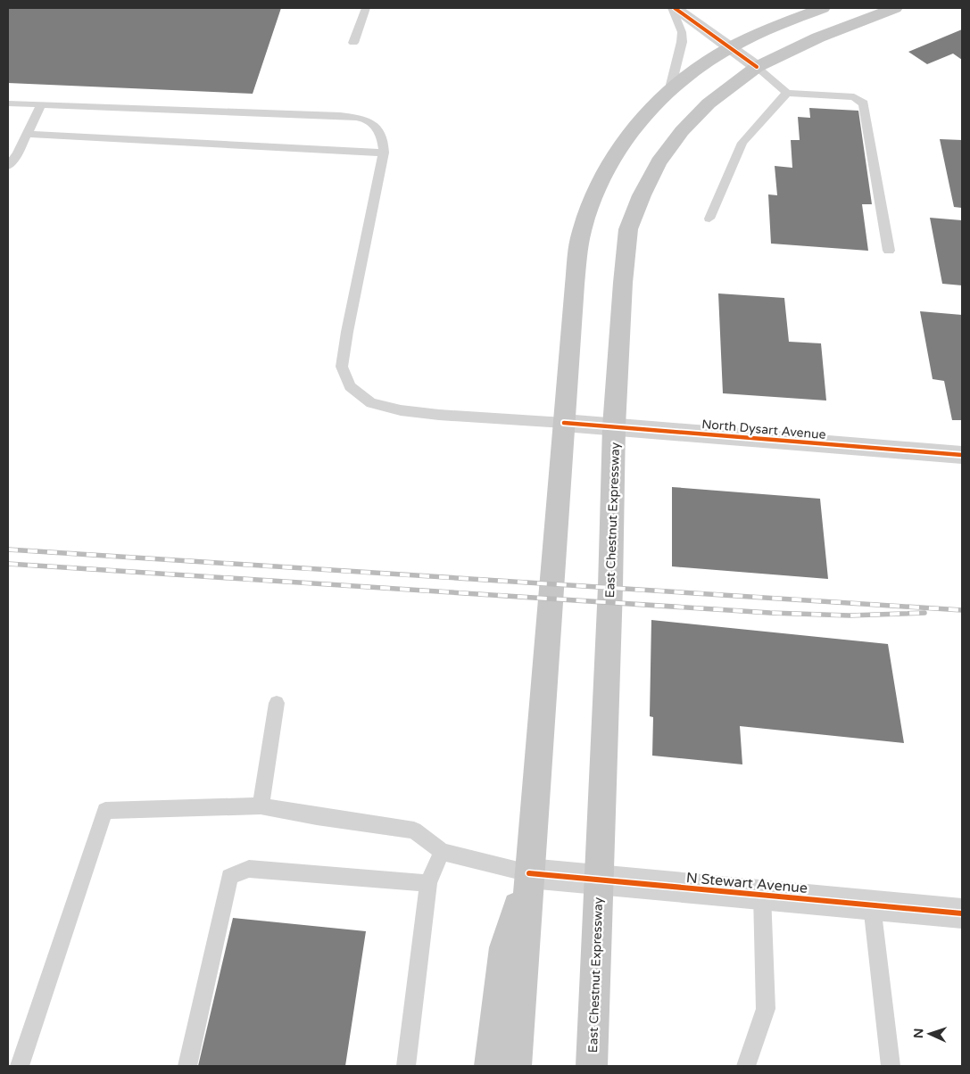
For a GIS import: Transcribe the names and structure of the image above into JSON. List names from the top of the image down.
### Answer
{
  "streets": {
    "main road": ["East Chestnut Expressway"],
    "street": ["North Dysart Avenue", "N Stewart Avenue"]
  },
  "crossings": [
    ["North Dysart Avenue", "East Chestnut Expressway"],
    ["East Chestnut Expressway", "N Stewart Avenue"]
  ],
  "north": "left"
}
